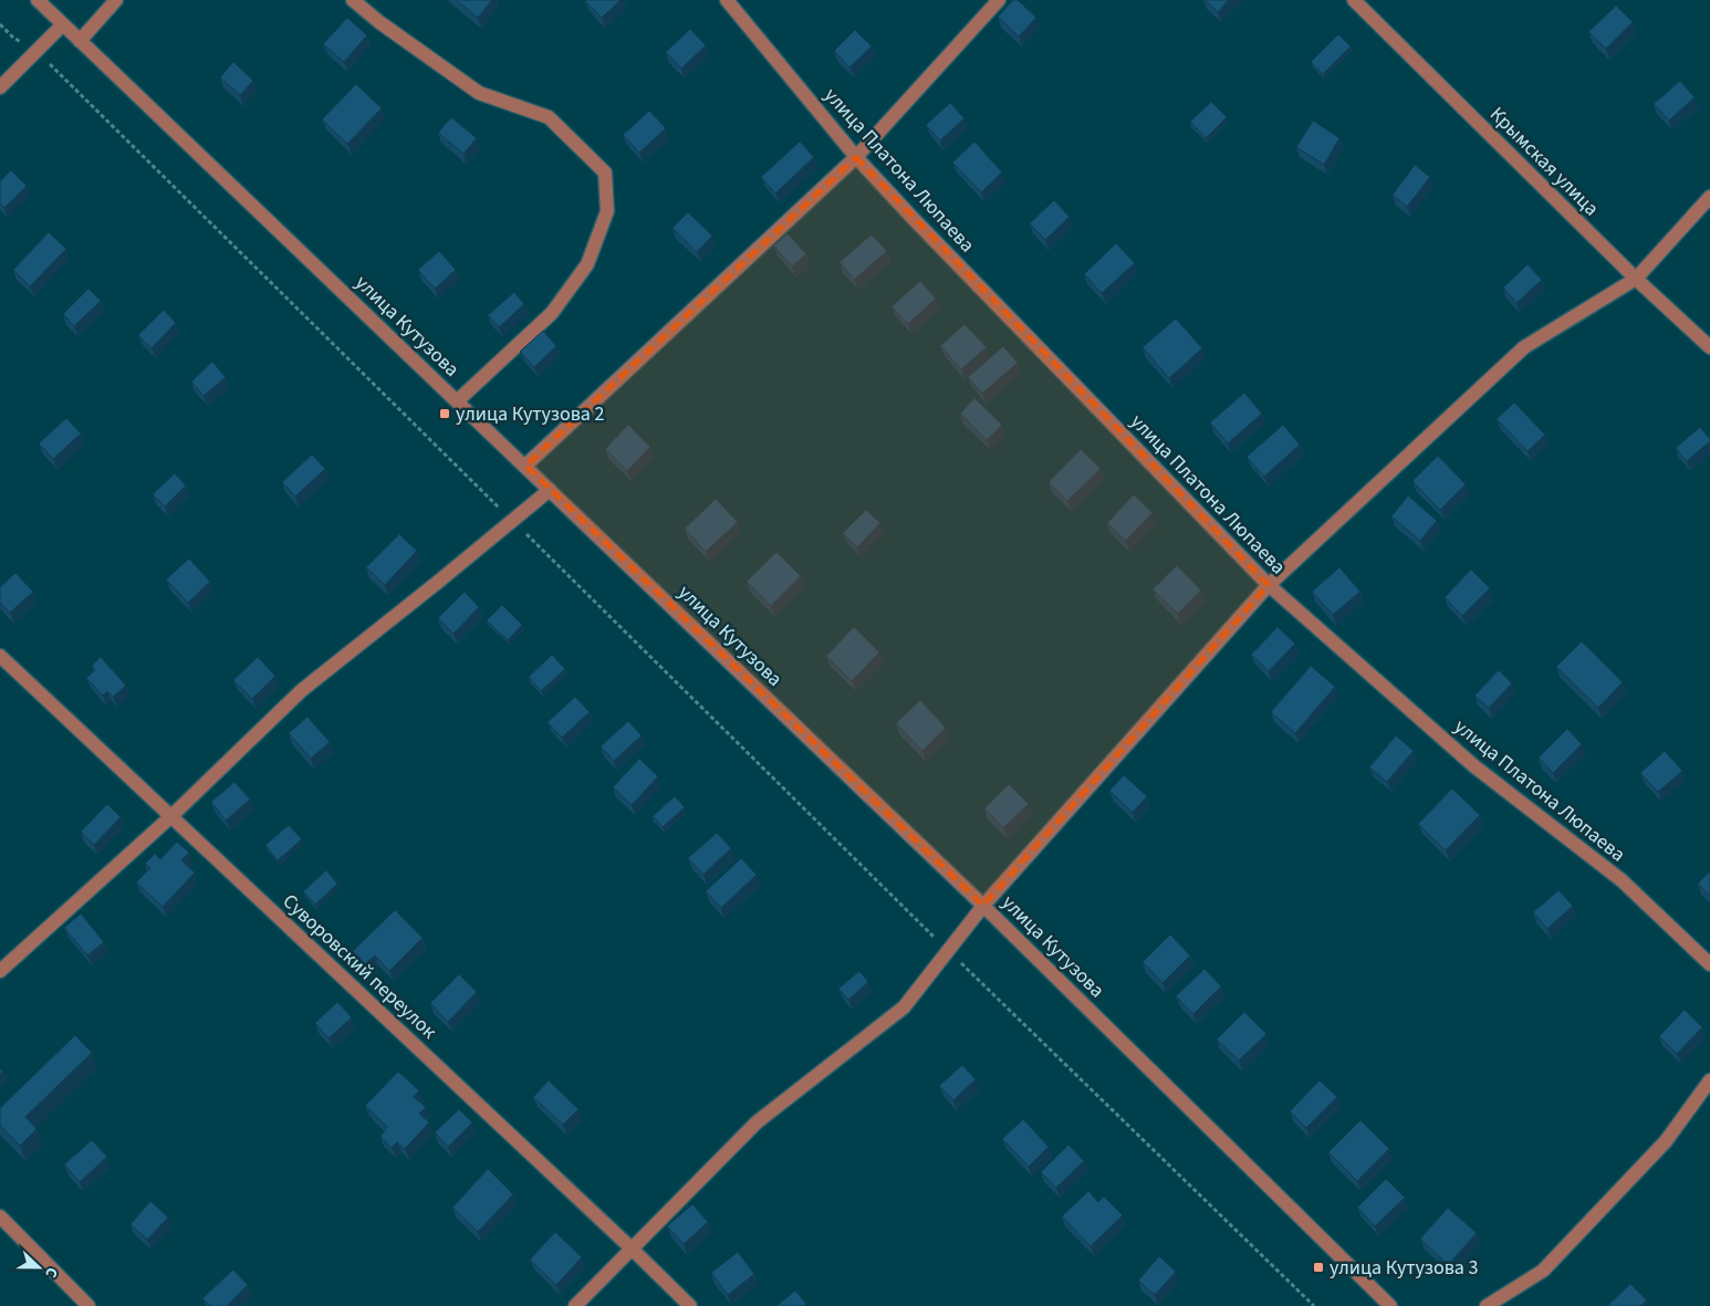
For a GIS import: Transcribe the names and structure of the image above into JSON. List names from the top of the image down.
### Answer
{
  "streets": {
    "street": [
      "Крымская улица",
      "улица Платона Люпаева",
      "улица Кутузова",
      "Суворовский переулок"
    ]
  },
  "places": {
    "transit": ["улица Кутузова 2", "улица Кутузова 3"]
  },
  "north": "right"
}
